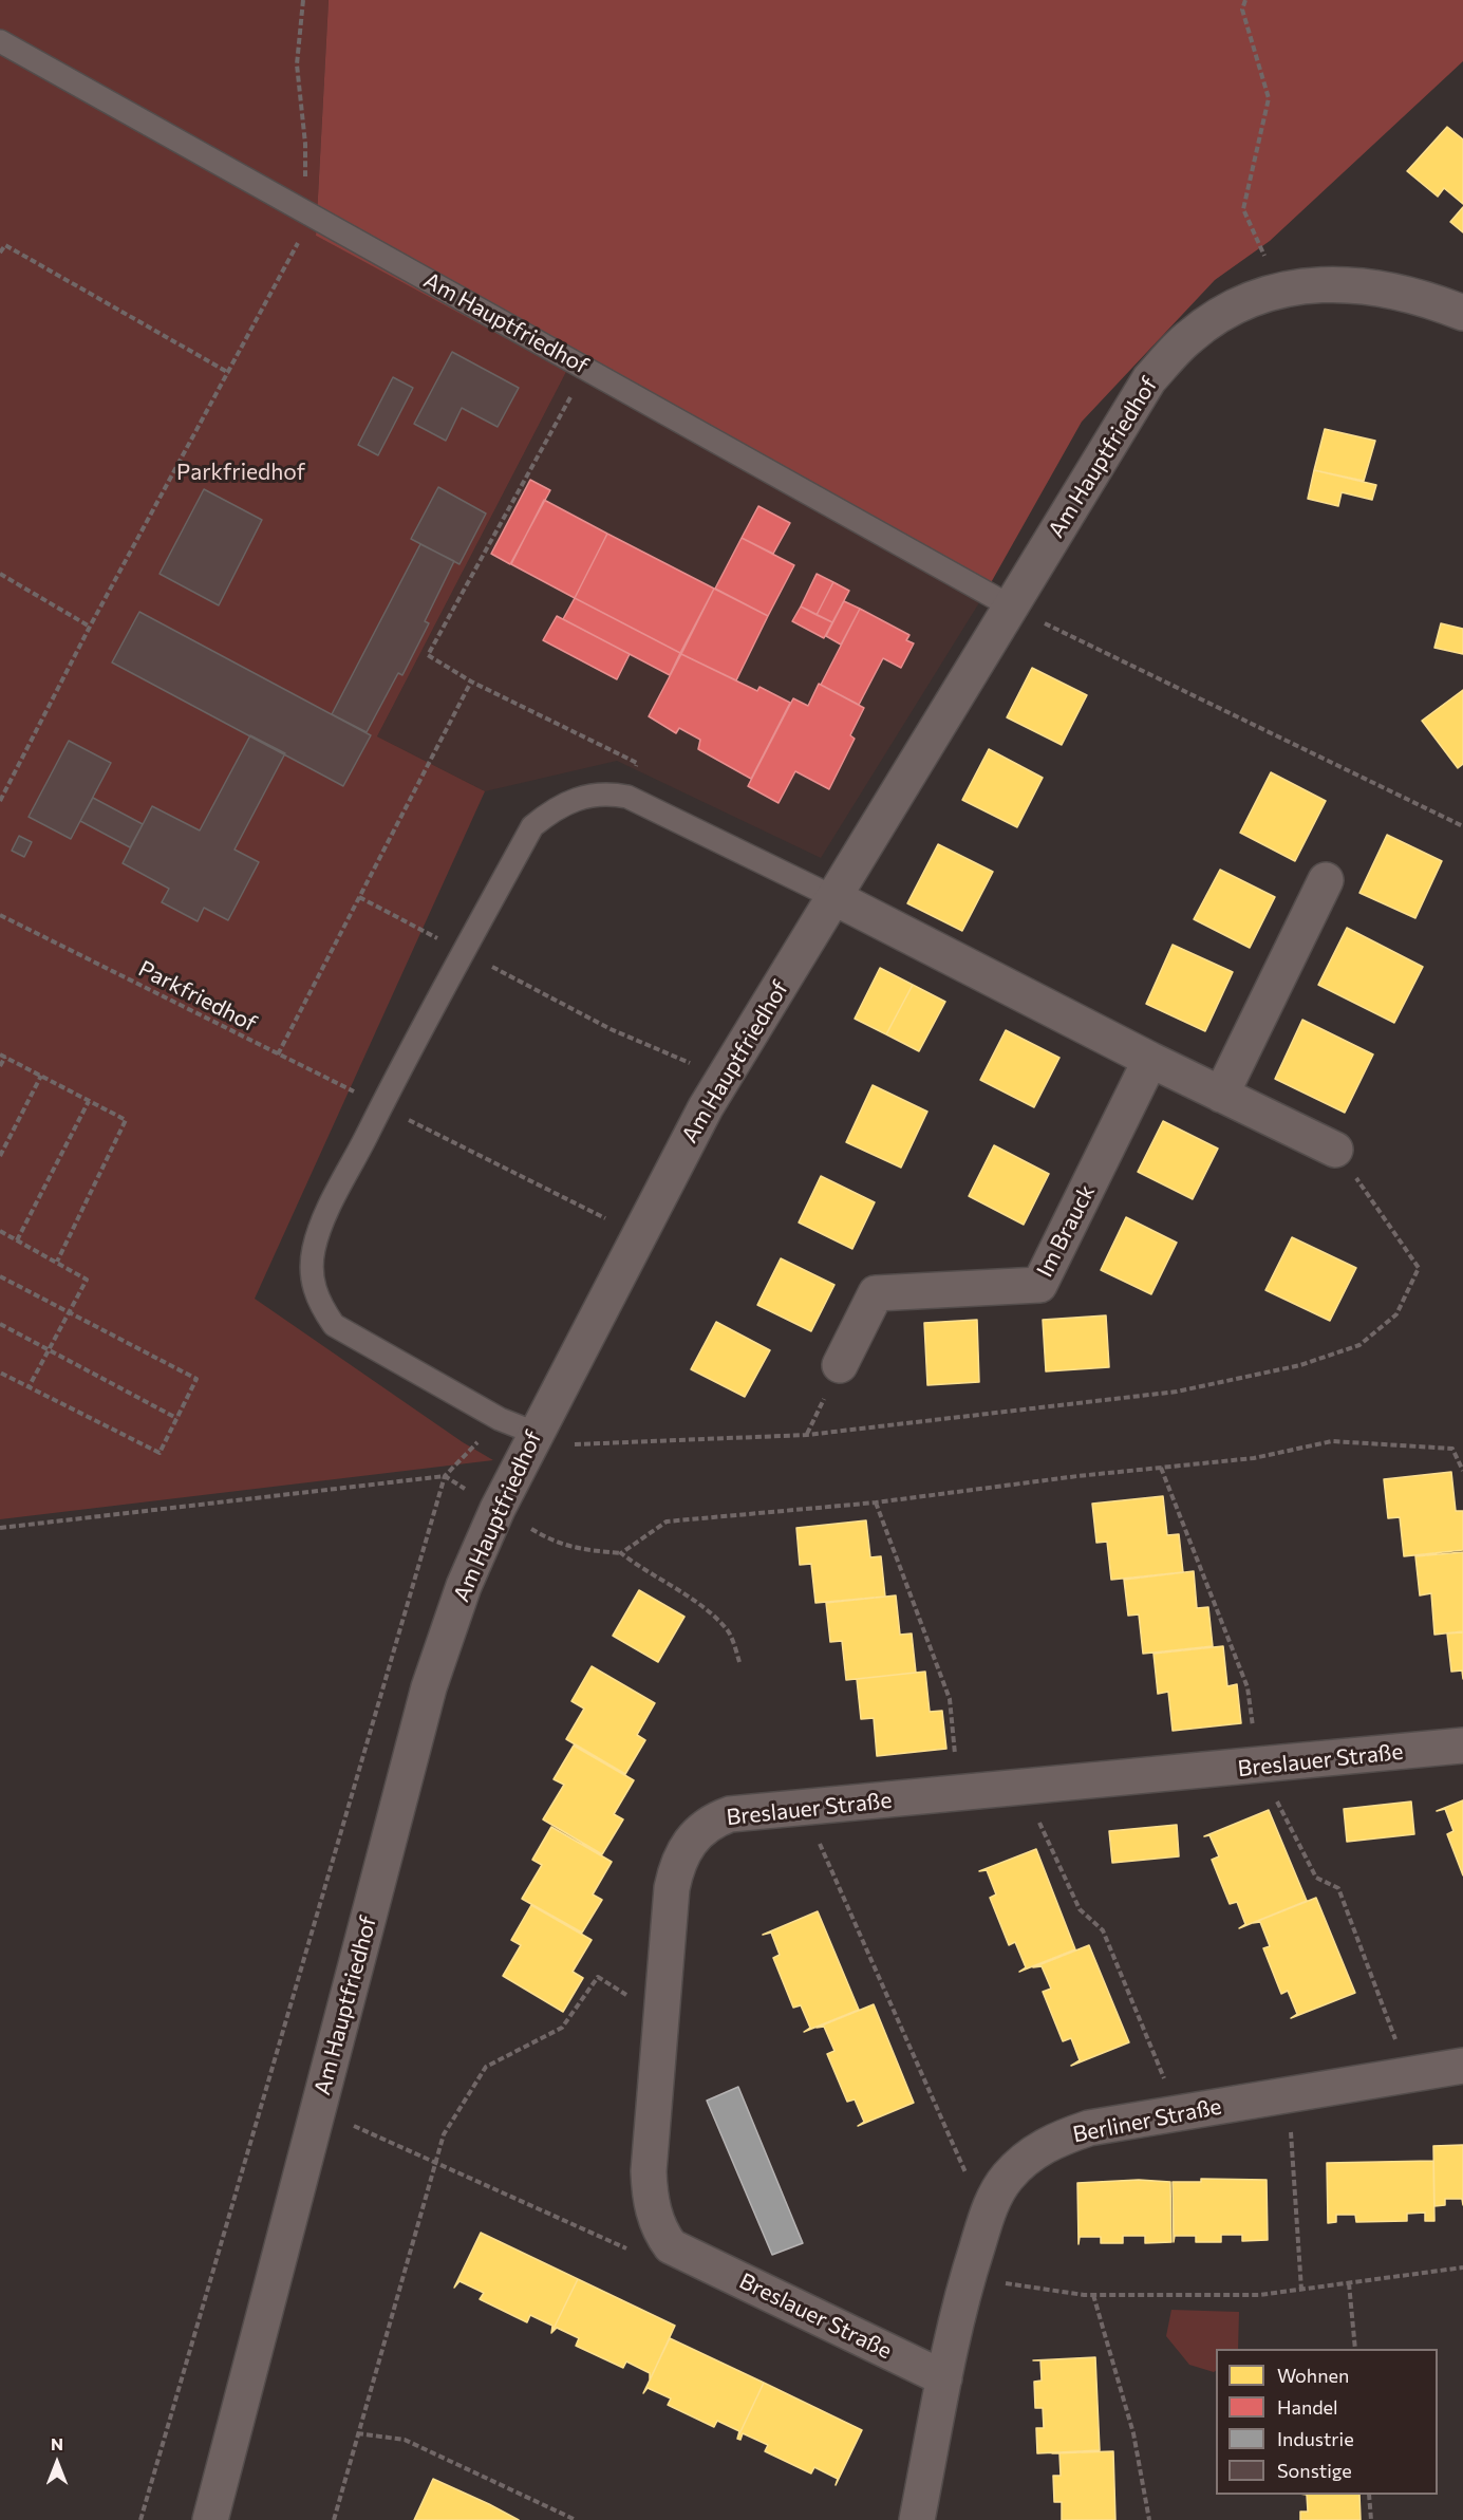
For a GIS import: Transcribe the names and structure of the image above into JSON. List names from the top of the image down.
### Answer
{
  "streets": {
    "street": [
      "Am Hauptfriedhof",
      "Im Brauck",
      "Breslauer Straße",
      "Berliner Straße"
    ],
    "path": ["Parkfriedhof"]
  },
  "crossings": [
    ["Am Hauptfriedhof", "Parkfriedhof"],
    ["Breslauer Straße", "Berliner Straße"]
  ],
  "parks": ["Parkfriedhof"],
  "legend": [
    "Wohnen",
    "Handel",
    "Industrie",
    "Sonstige"
  ],
  "north": "top"
}
